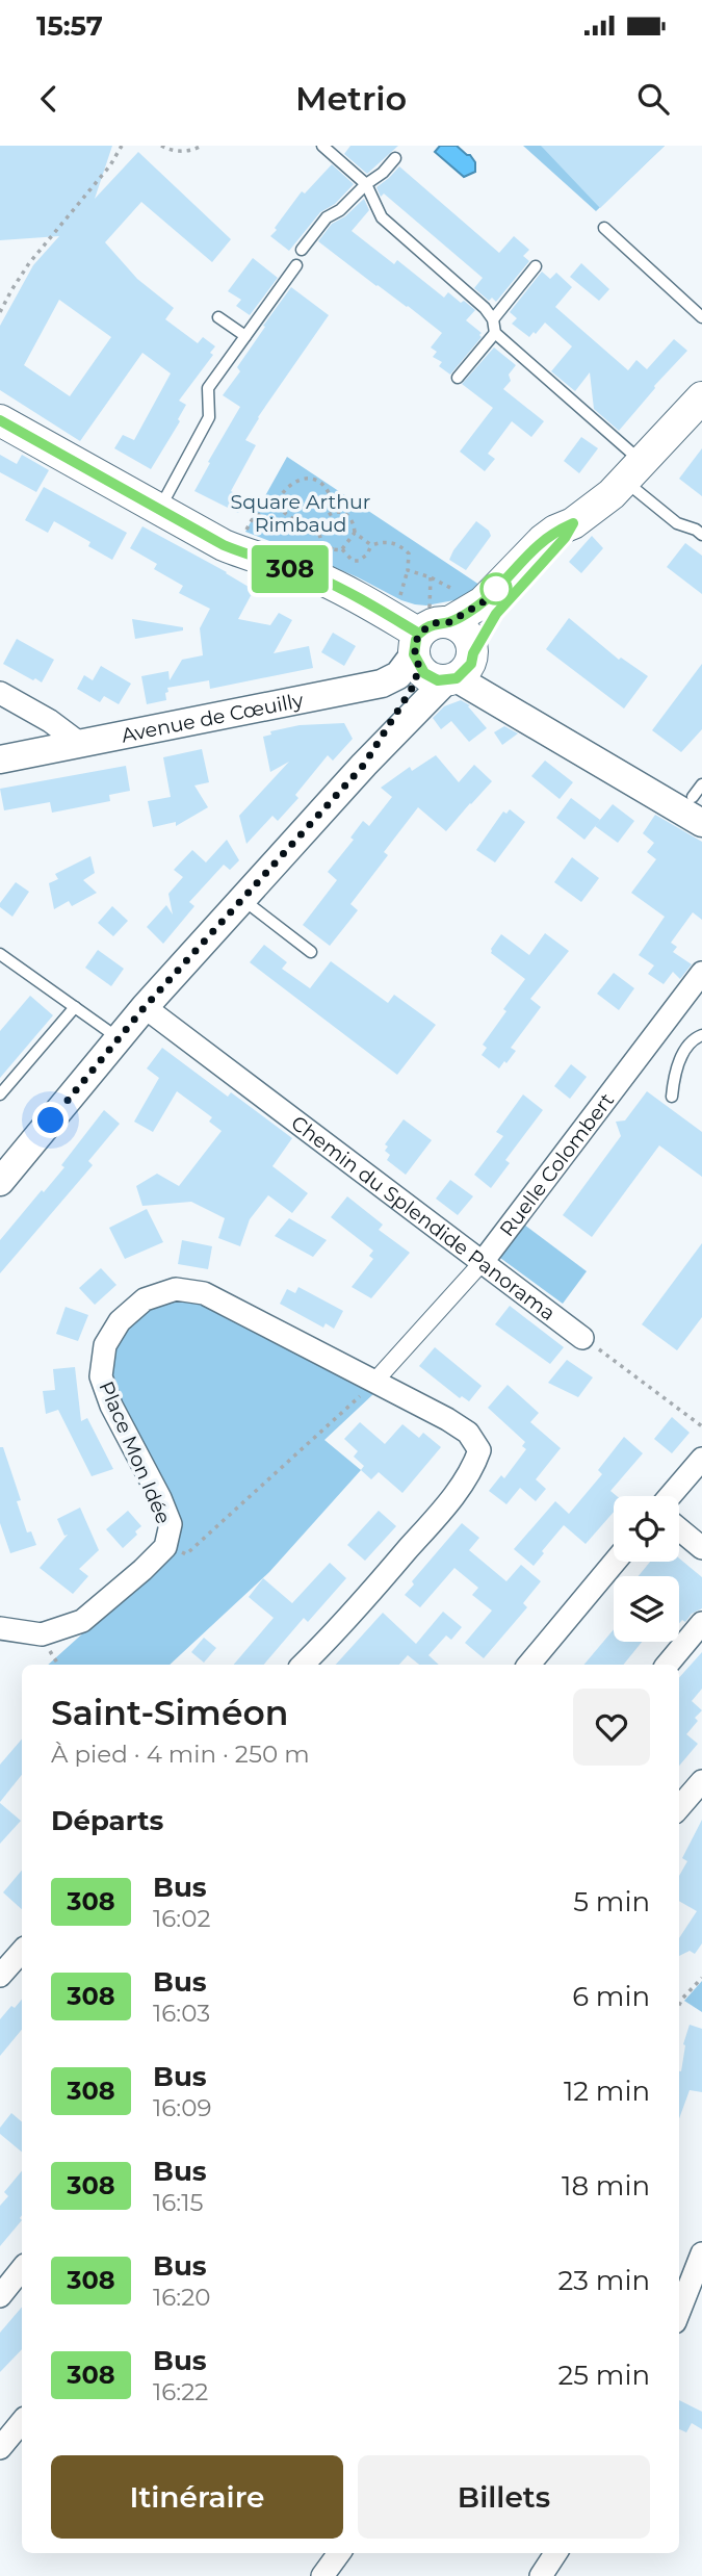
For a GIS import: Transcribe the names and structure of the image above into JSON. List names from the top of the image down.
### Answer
{
  "streets": {
    "street": [
      "Avenue de Cœuilly",
      "Ruelle Colombert",
      "Chemin du Splendide Panorama",
      "Place Mon Idée"
    ]
  },
  "crossings": [
    ["Ruelle Colombert", "Chemin du Splendide Panorama"],
    ["Ruelle Colombert", "Place Mon Idée"]
  ],
  "parks": ["Square Arthur Rimbaud"],
  "lines": ["bus line 308"],
  "page": {
    "status": "15:57",
    "header": "Metrio",
    "on_map": "308",
    "heading": [
      ["Saint-Siméon", "À pied · 4 min · 250 m"],
      "Départs"
    ],
    "list": [
      {
        "mark": "308",
        "name": "Bus",
        "note": "16:02",
        "value": "5 min"
      },
      {
        "mark": "308",
        "name": "Bus",
        "note": "16:03",
        "value": "6 min"
      },
      {
        "mark": "308",
        "name": "Bus",
        "note": "16:09",
        "value": "12 min"
      },
      {
        "mark": "308",
        "name": "Bus",
        "note": "16:15",
        "value": "18 min"
      },
      {
        "mark": "308",
        "name": "Bus",
        "note": "16:20",
        "value": "23 min"
      },
      {
        "mark": "308",
        "name": "Bus",
        "note": "16:22",
        "value": "25 min"
      }
    ],
    "buttons": ["Itinéraire", "Billets"]
  }
}
